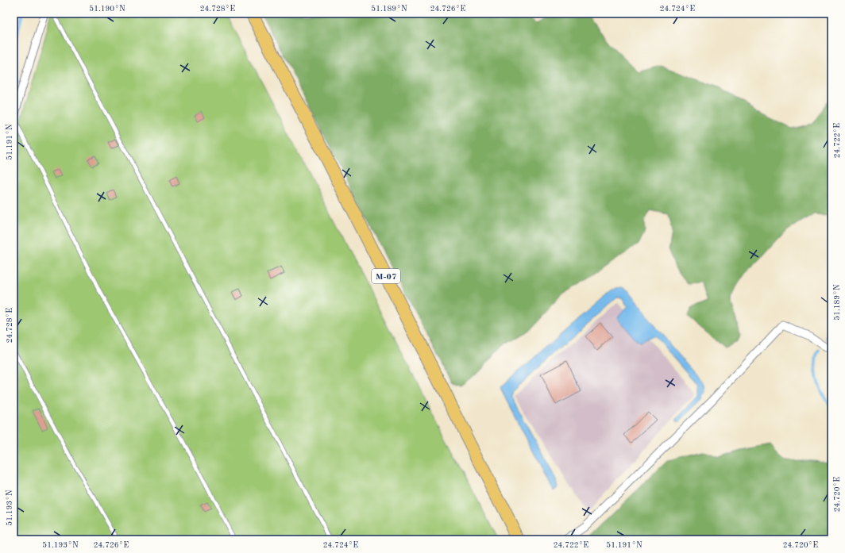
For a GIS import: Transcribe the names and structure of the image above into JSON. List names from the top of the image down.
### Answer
{
  "streets": {
    "highway": ["М-07"]
  },
  "coordinates": [
    "51.190°N",
    "24.728°E",
    "51.189°N",
    "24.726°E",
    "24.724°E",
    "24.722°E",
    "51.191°N",
    "24.720°E",
    "51.193°N"
  ]
}
